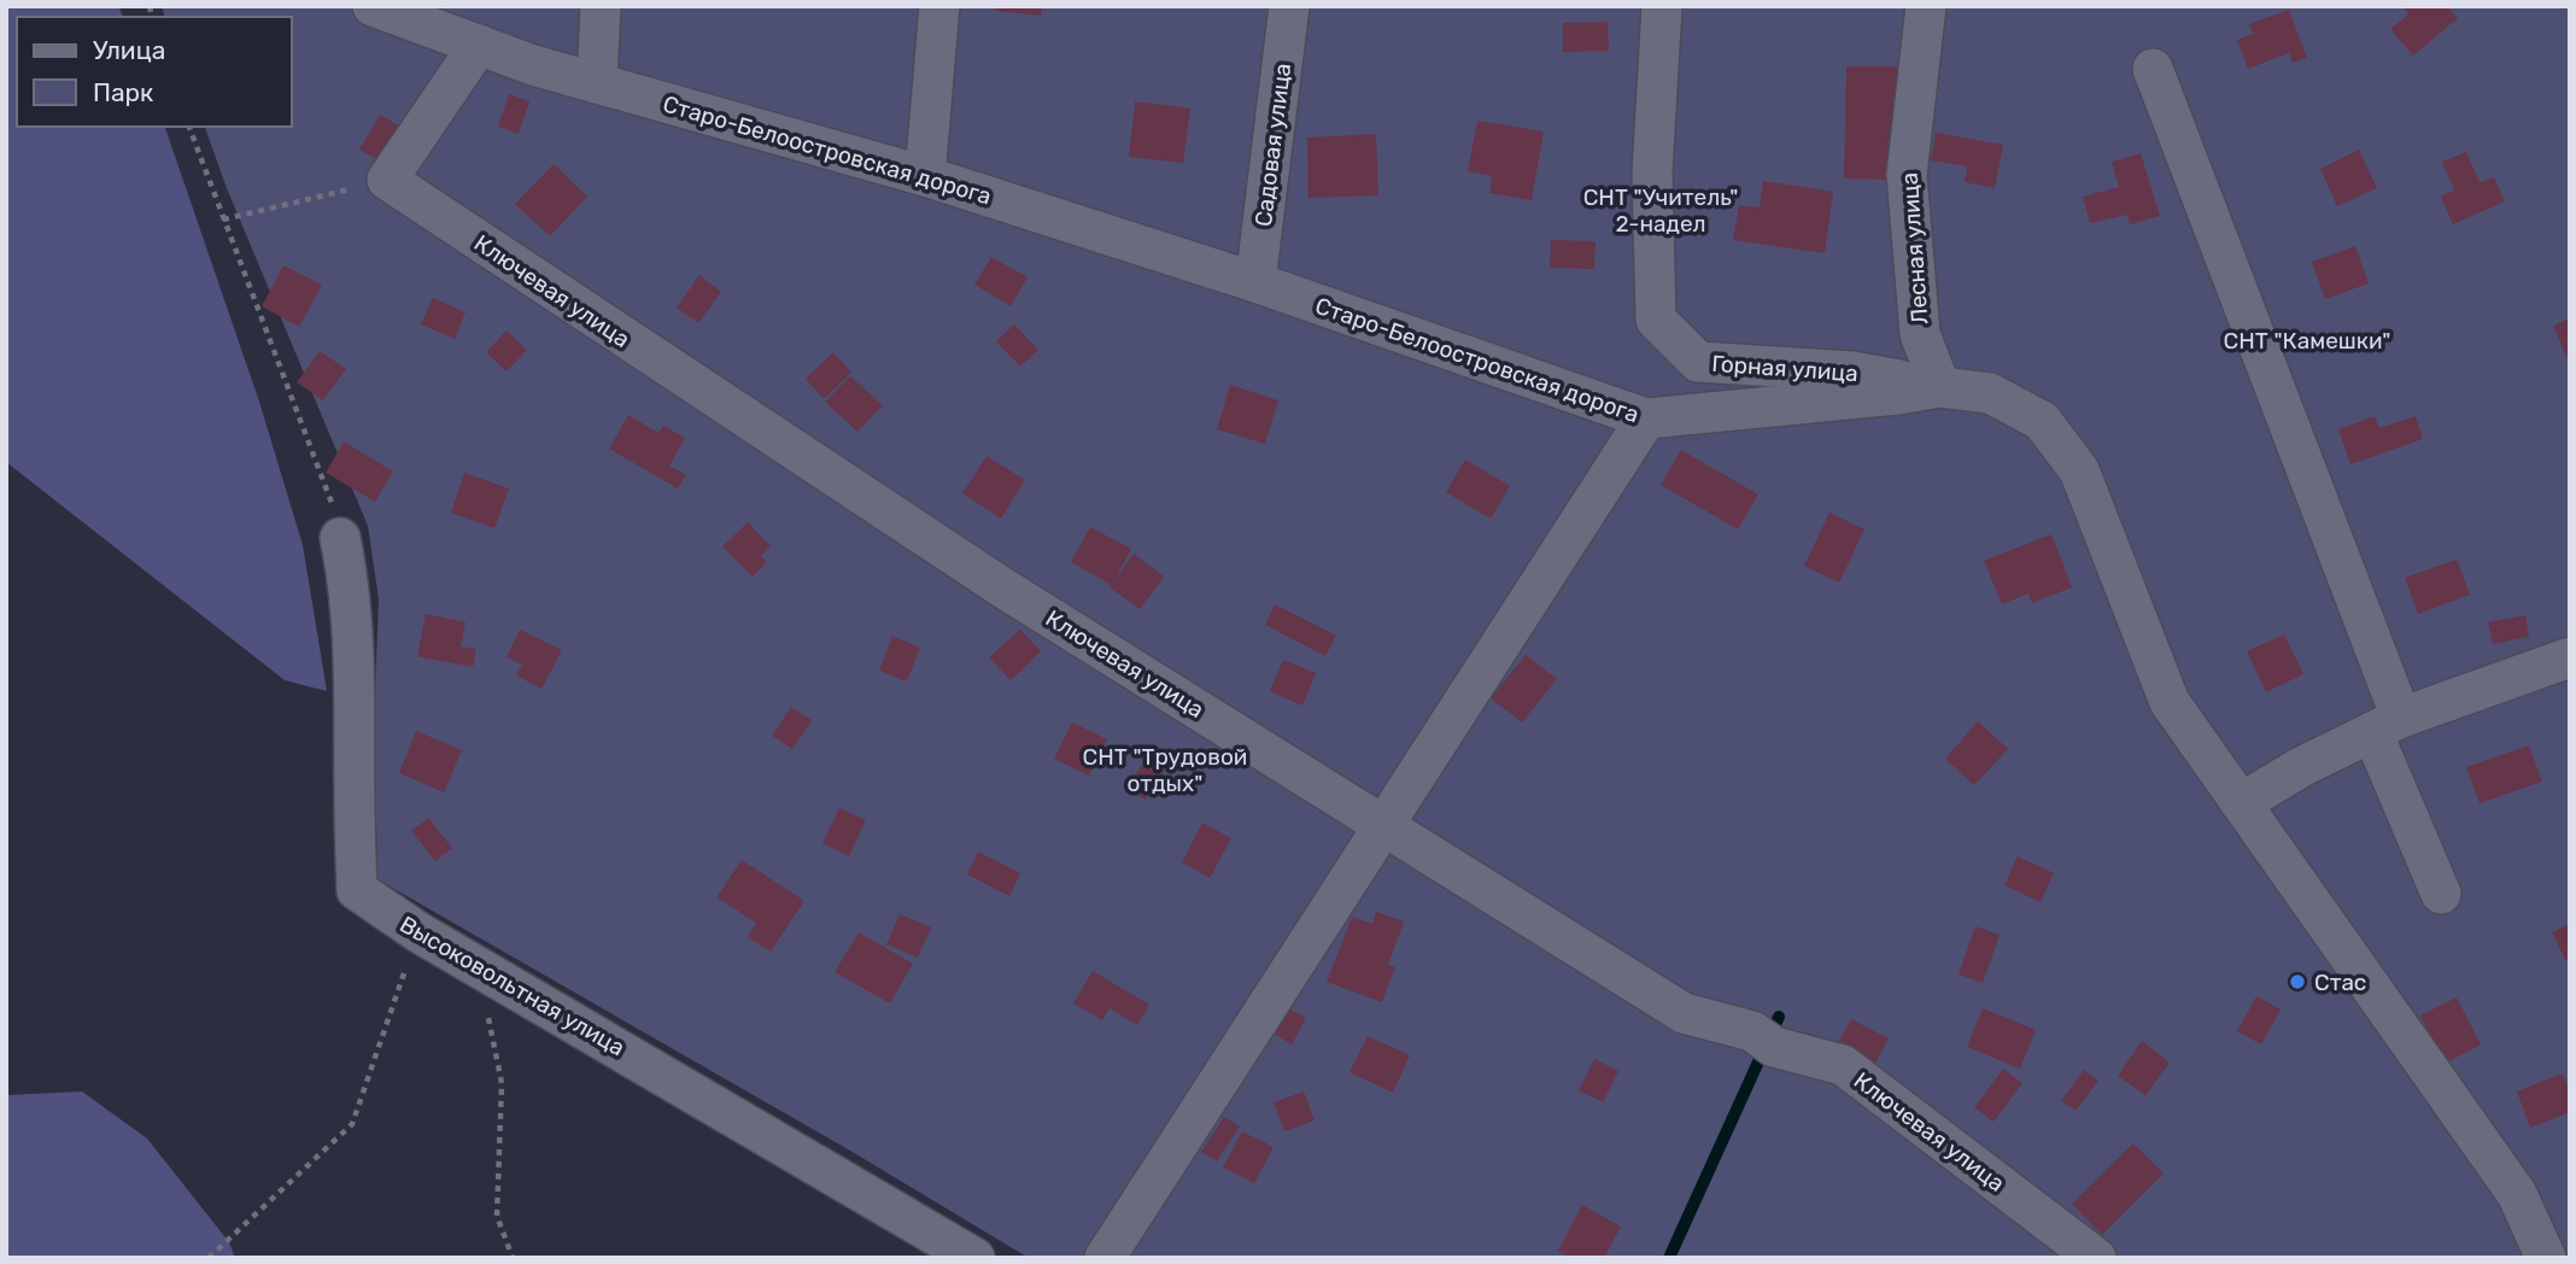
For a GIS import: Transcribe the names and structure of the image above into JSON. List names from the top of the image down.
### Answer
{
  "streets": {
    "street": [
      "Садовая улица",
      "Старо-Белоостровская дорога",
      "Лесная улица",
      "Ключевая улица",
      "Горная улица",
      "Высоковольтная улица"
    ]
  },
  "crossings": [
    ["Садовая улица", "Старо-Белоостровская дорога"],
    ["Старо-Белоостровская дорога", "Лесная улица"],
    ["Старо-Белоостровская дорога", "Горная улица"],
    ["Лесная улица", "Горная улица"]
  ],
  "parks": ["СНТ \"Учитель\" 2-надел", "СНТ \"Камешки\"", "СНТ \"Трудовой отдых\""],
  "places": ["Стас"],
  "legend": ["Улица", "Парк"]
}
